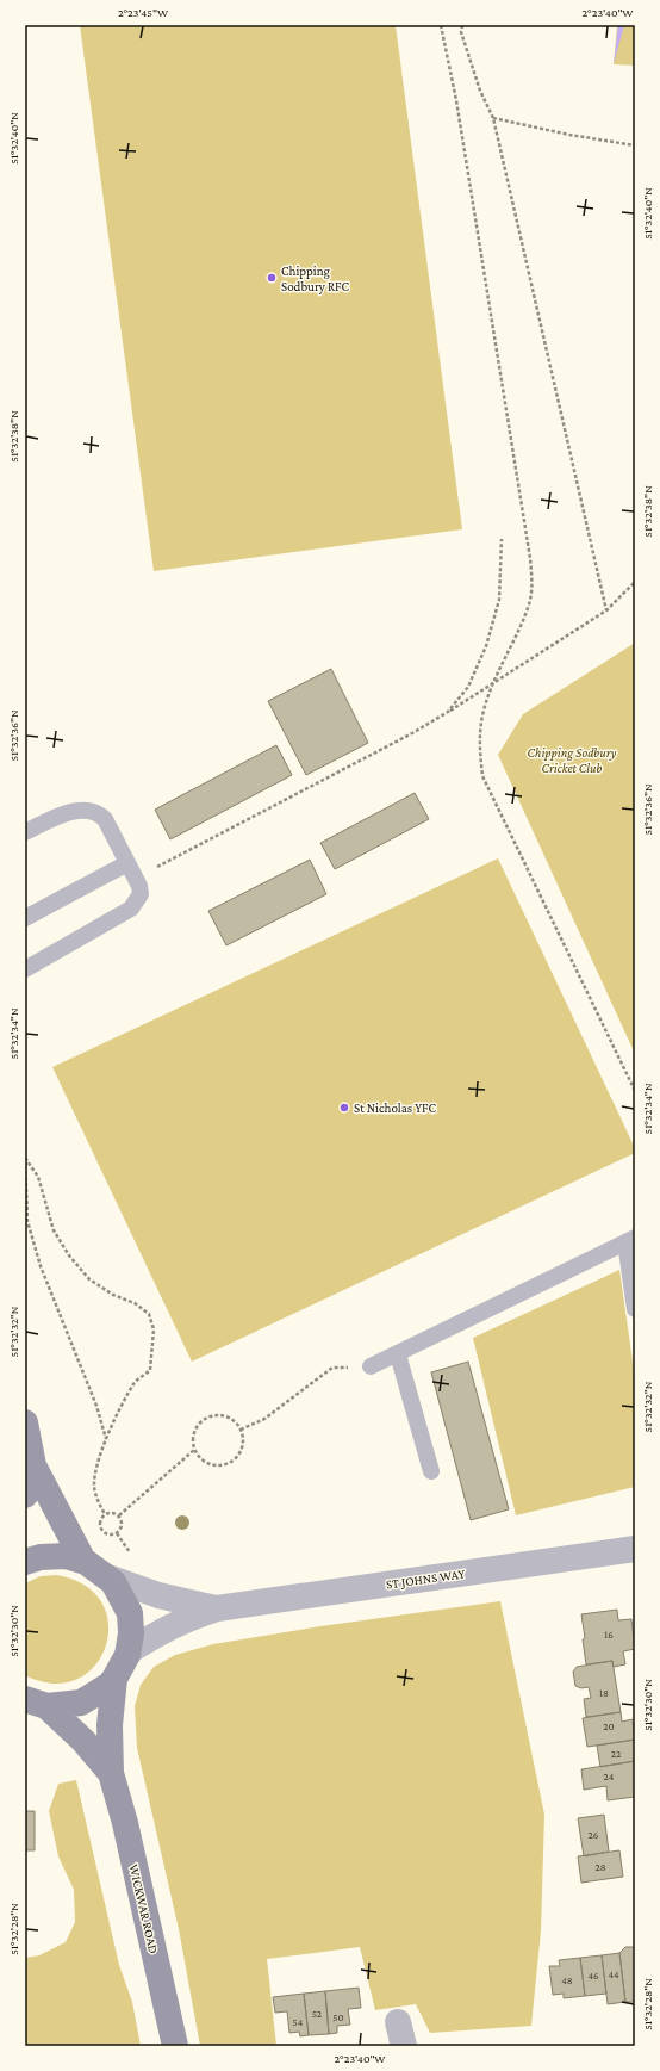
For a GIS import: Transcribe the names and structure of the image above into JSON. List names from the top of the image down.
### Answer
{
  "streets": {
    "main road": ["WICKWAR ROAD"],
    "street": ["ST JOHNS WAY"]
  },
  "crossings": [
    ["ST JOHNS WAY", "WICKWAR ROAD"]
  ],
  "parks": ["Chipping Sodbury Cricket Club"],
  "places": ["Chipping Sodbury RFC", "St Nicholas YFC"],
  "house_numbers": [
    "16",
    "18",
    "20",
    "22",
    "24",
    "26",
    "28",
    "44",
    "46",
    "48",
    "52",
    "50",
    "54"
  ],
  "coordinates": [
    "2°23'45\"W",
    "2°23'40\"W",
    "51°32'40\"N",
    "51°32'38\"N",
    "51°32'36\"N",
    "51°32'34\"N",
    "51°32'32\"N",
    "51°32'30\"N",
    "51°32'28\"N"
  ]
}
